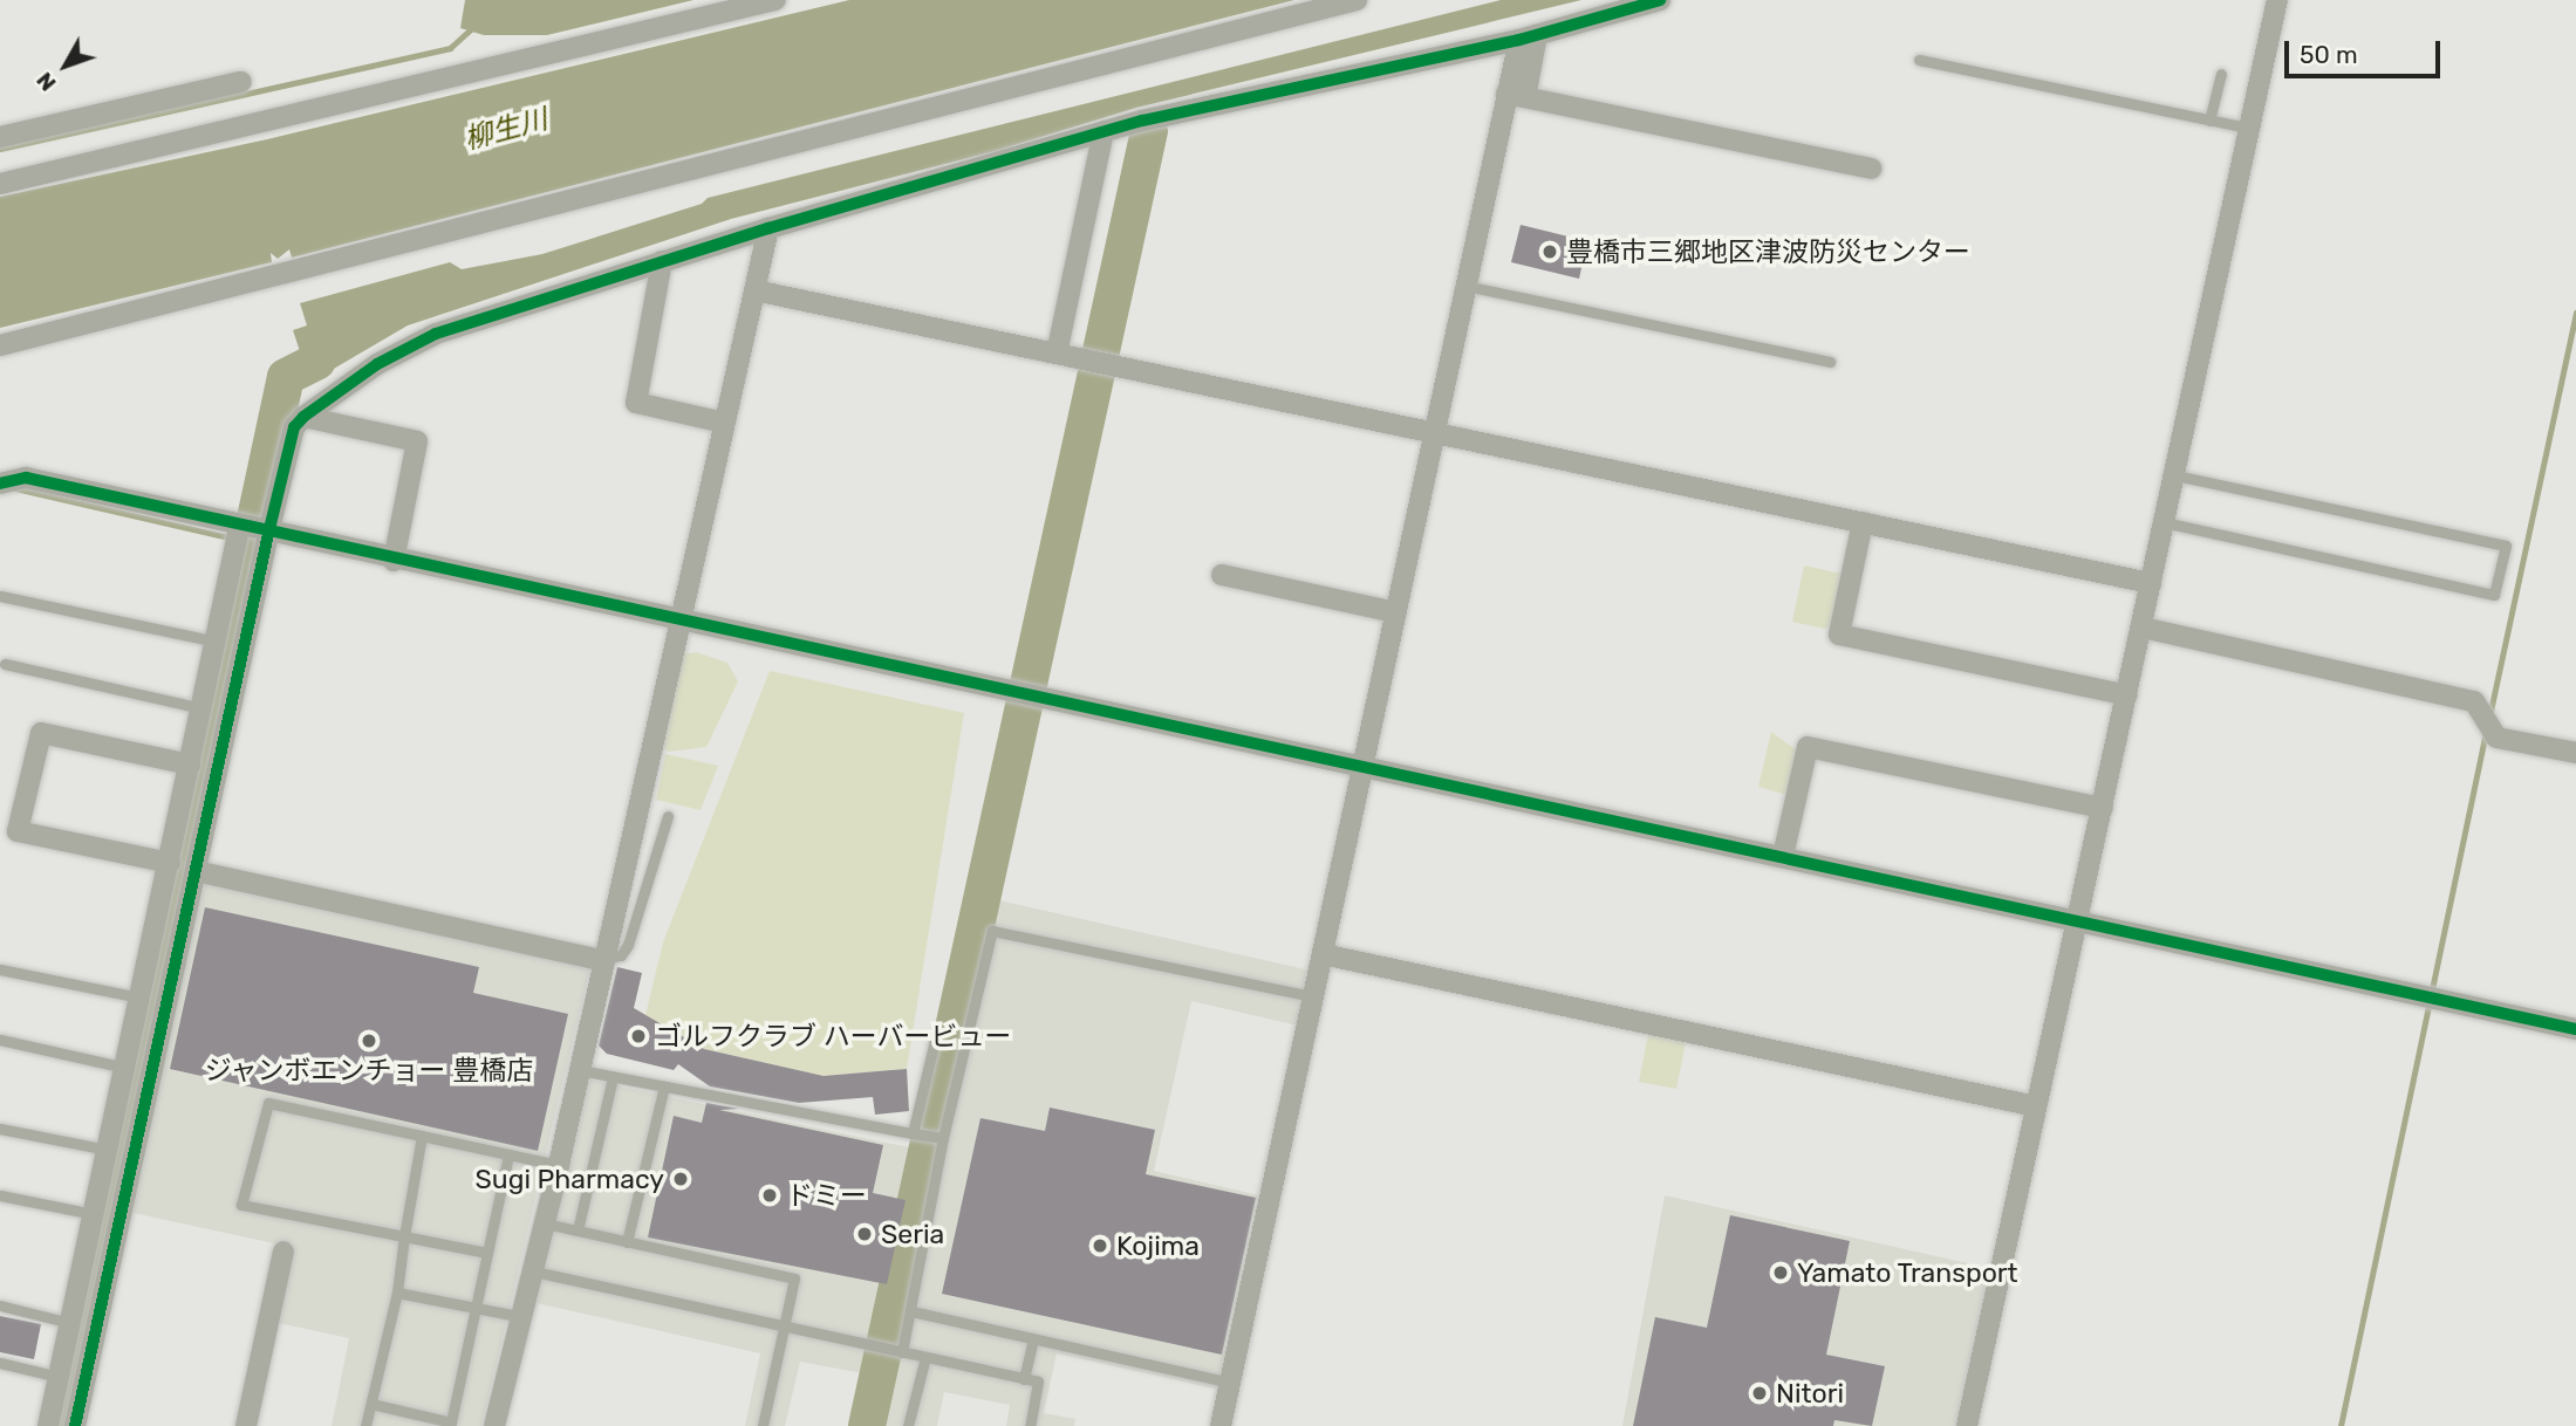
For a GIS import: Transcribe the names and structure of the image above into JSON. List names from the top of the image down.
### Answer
{
  "water": ["柳生川"],
  "places": [
    "豊橋市三郷地区津波防災センター",
    "ゴルフクラブ ハーバービュー",
    "ジャンボエンチョー 豊橋店",
    "Sugi Pharmacy",
    "ドミー",
    "Seria",
    "Kojima",
    "Yamato Transport",
    "Nitori"
  ],
  "scale_bar": "50 m",
  "north": "bottom left"
}
